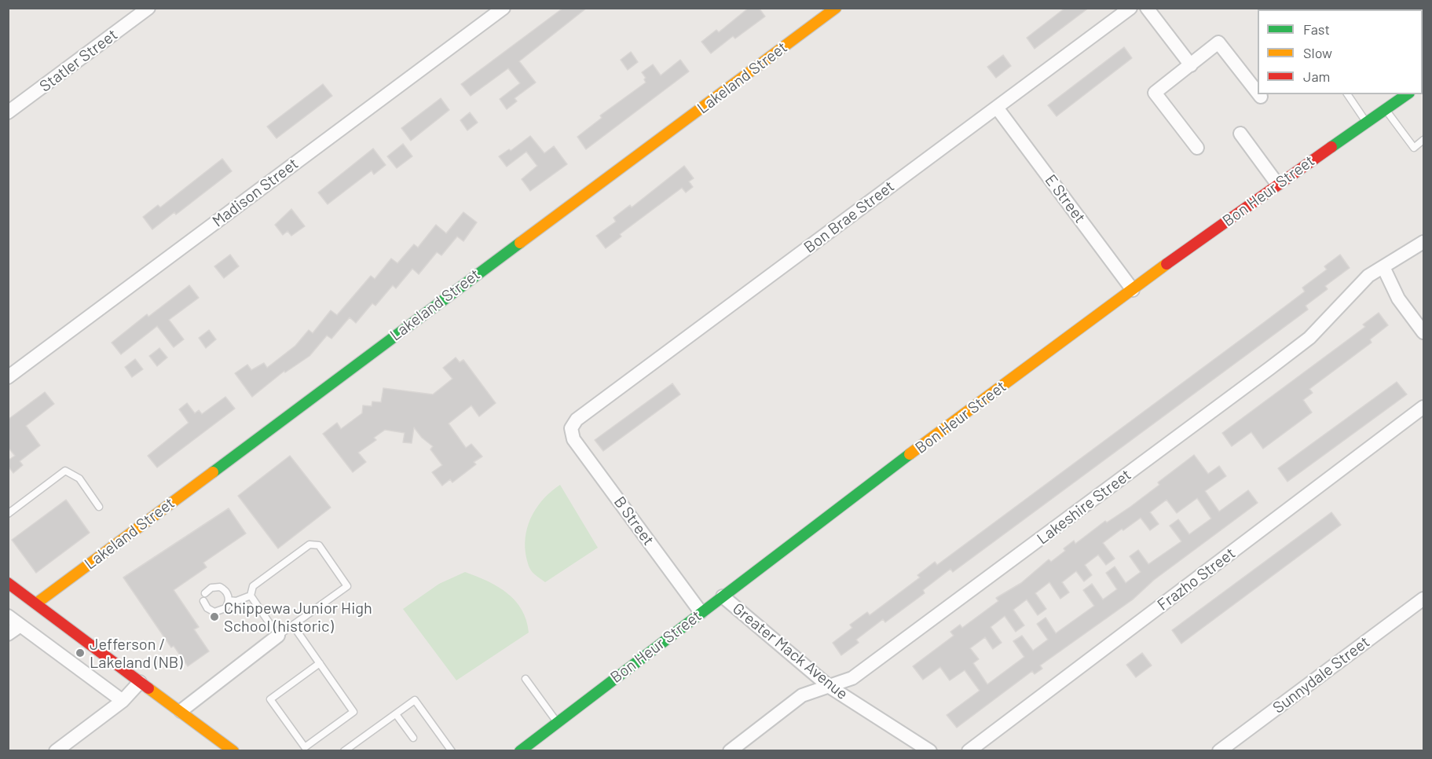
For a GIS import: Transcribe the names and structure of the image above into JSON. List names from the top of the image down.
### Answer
{
  "streets": {
    "street": [
      "Statler Street",
      "Lakeland Street",
      "Bon Heur Street",
      "Madison Street",
      "E Street",
      "Bon Brae Street",
      "Lakeshire Street",
      "B Street",
      "Frazho Street",
      "Greater Mack Avenue",
      "Sunnydale Street"
    ]
  },
  "crossings": [
    ["Bon Heur Street", "E Street"],
    ["Bon Heur Street", "B Street"],
    ["Bon Heur Street", "Greater Mack Avenue"],
    ["E Street", "Bon Brae Street"],
    ["Bon Brae Street", "B Street"],
    ["Lakeshire Street", "Greater Mack Avenue"]
  ],
  "places": ["Chippewa Junior High School (historic)", "Jefferson / Lakeland (NB)"],
  "legend": ["Fast", "Slow", "Jam"]
}
